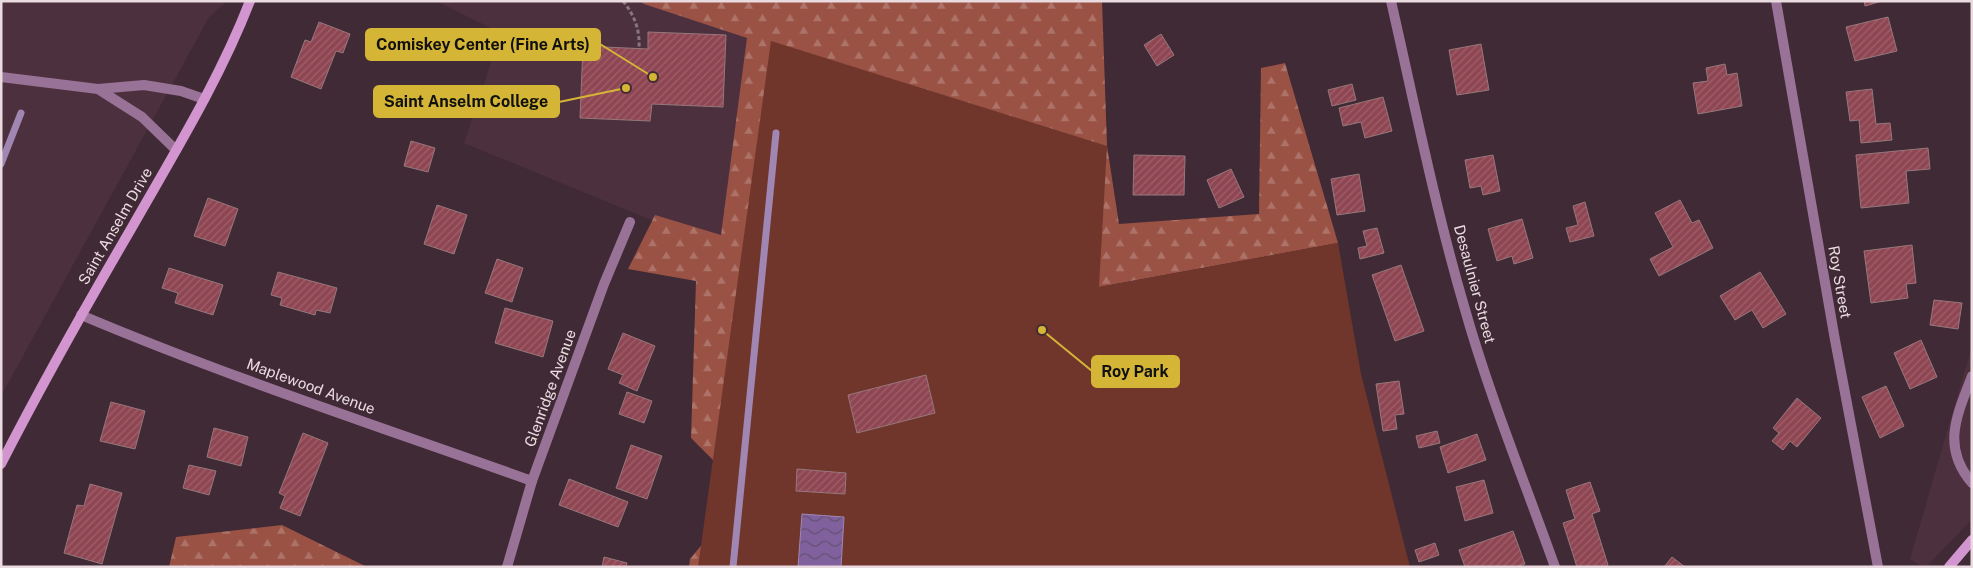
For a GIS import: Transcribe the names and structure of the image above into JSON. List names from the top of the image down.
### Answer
{
  "streets": {
    "street": [
      "Saint Anselm Drive",
      "Roy Street",
      "Desaulnier Street",
      "Maplewood Avenue",
      "Glenridge Avenue"
    ]
  },
  "crossings": [
    ["Saint Anselm Drive", "Maplewood Avenue"],
    ["Maplewood Avenue", "Glenridge Avenue"]
  ],
  "places": ["Comiskey Center (Fine Arts)", "Saint Anselm College", "Roy Park"]
}
